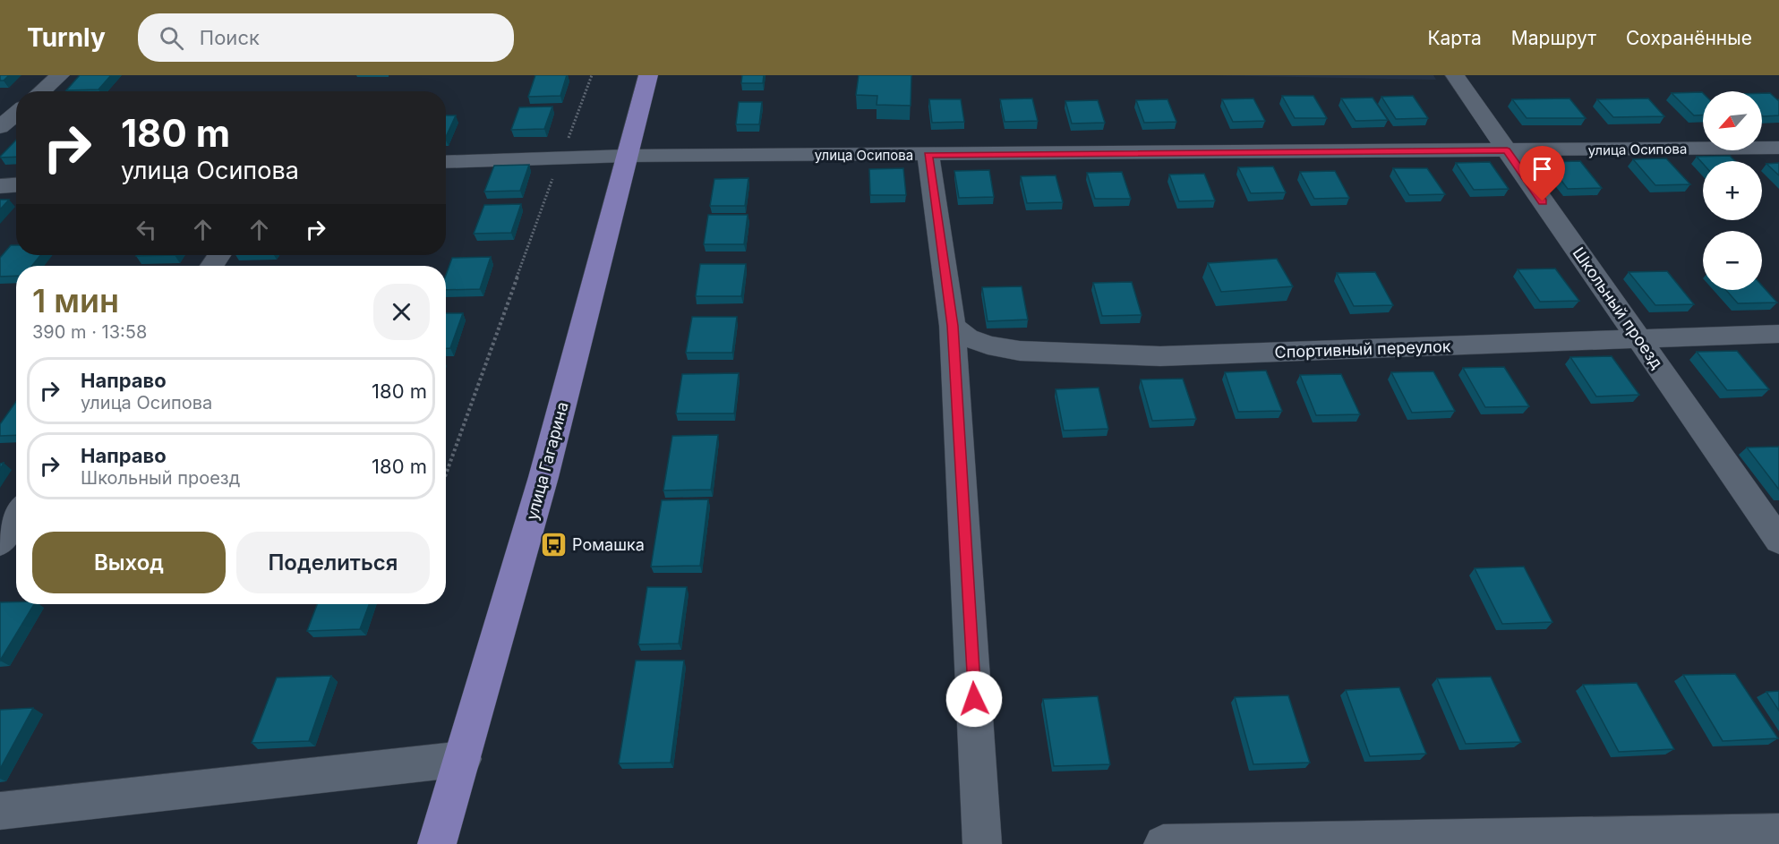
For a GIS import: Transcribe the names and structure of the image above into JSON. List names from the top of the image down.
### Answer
{
  "streets": {
    "main road": ["улица Гагарина"],
    "street": ["улица Осипова", "Школьный проезд", "Спортивный переулок"]
  },
  "crossings": [
    ["улица Осипова", "Школьный проезд"],
    ["улица Осипова", "улица Гагарина"],
    ["Школьный проезд", "Спортивный переулок"]
  ],
  "places": {
    "bus stop": ["Ромашка"]
  },
  "north": "bottom left",
  "page": {
    "header": "Turnly",
    "search": "Поиск",
    "nav": ["Карта", "Маршрут", "Сохранённые"],
    "map_buttons": ["+", "−"],
    "turn": ["180 m", "улица Осипова"],
    "heading": ["1 мин", "390 m · 13:58"],
    "list": [
      {
        "name": "Направо",
        "note": "улица Осипова",
        "value": "180 m"
      },
      {
        "name": "Направо",
        "note": "Школьный проезд",
        "value": "180 m"
      }
    ],
    "buttons": ["Выход", "Поделиться"]
  }
}
